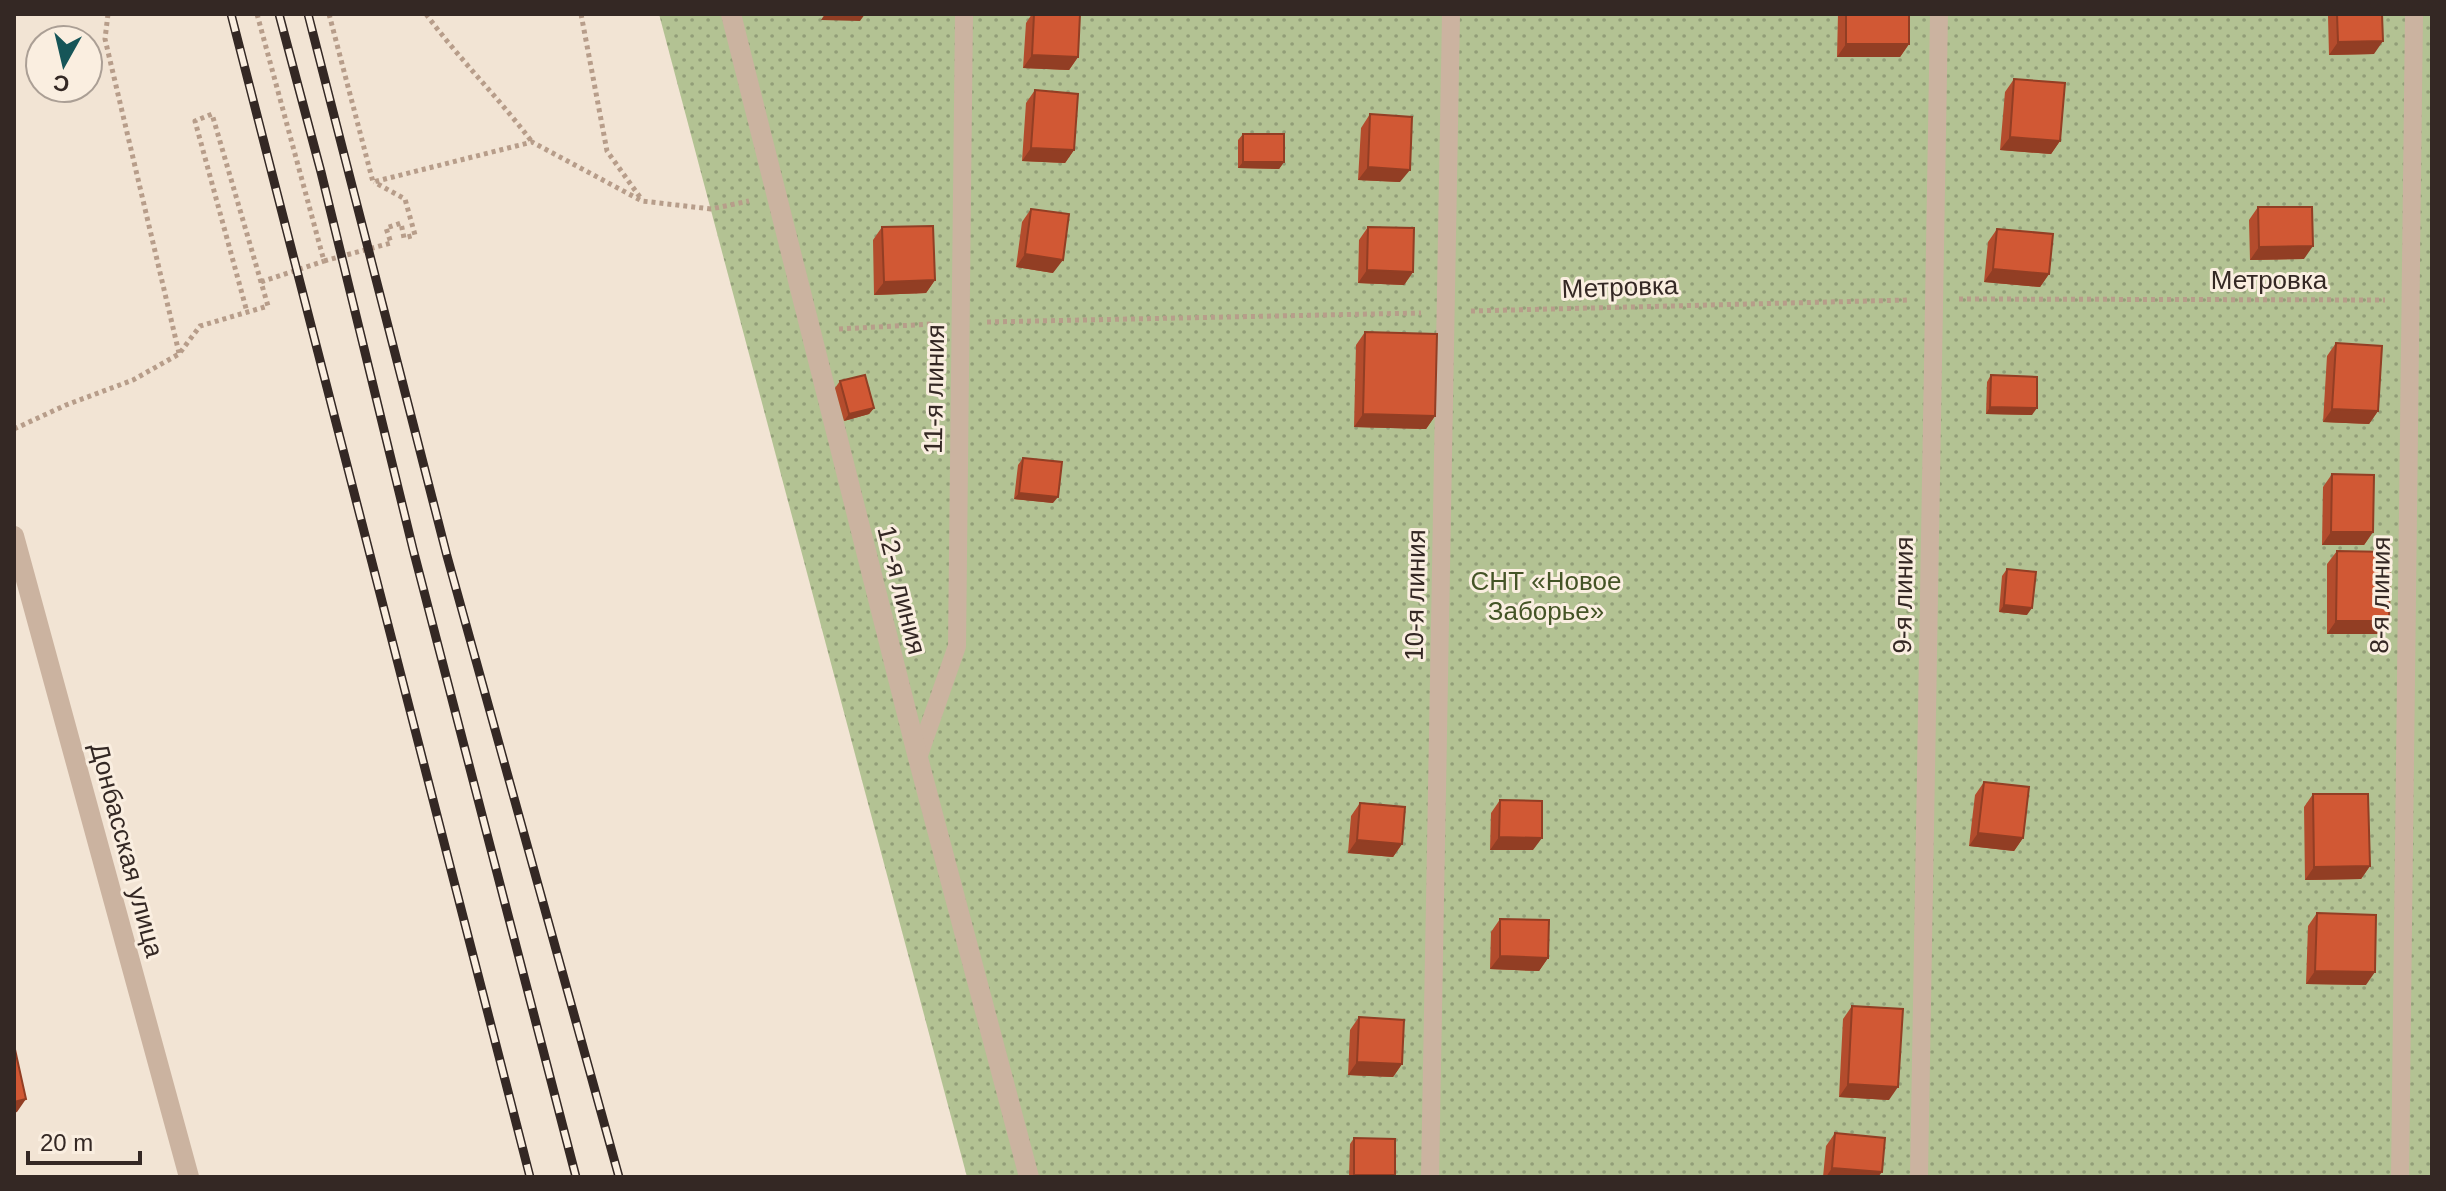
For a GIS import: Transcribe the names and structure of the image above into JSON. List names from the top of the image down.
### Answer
{
  "streets": {
    "street": ["12-я линия", "Донбасская улица"],
    "lane": [
      "11-я линия",
      "10-я линия",
      "9-я линия",
      "8-я линия"
    ],
    "path": ["Метровка"]
  },
  "crossings": [
    ["Метровка", "11-я линия"],
    ["Метровка", "12-я линия"],
    ["Метровка", "10-я линия"],
    ["Метровка", "9-я линия"],
    ["Метровка", "8-я линия"],
    ["11-я линия", "12-я линия"]
  ],
  "parks": ["СНТ «Новое Заборье»"],
  "scale_bar": "20 m",
  "north": "bottom"
}
